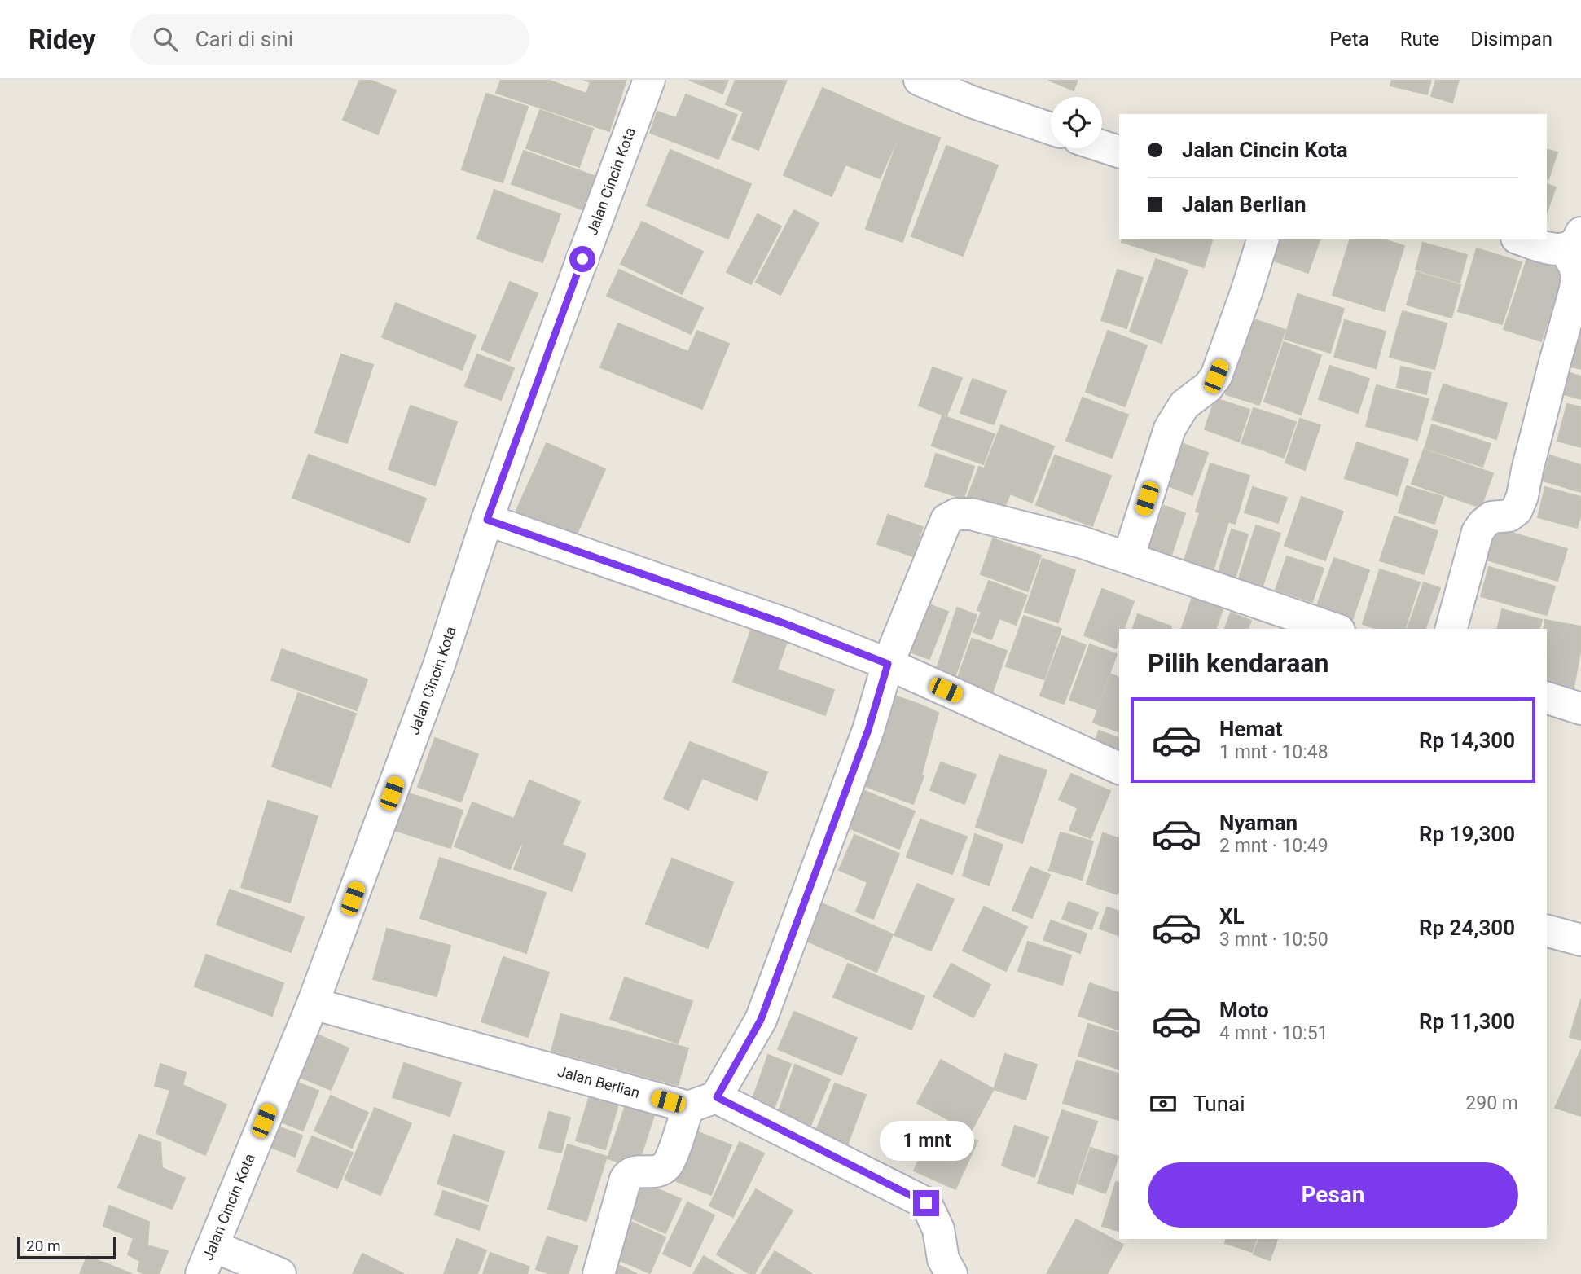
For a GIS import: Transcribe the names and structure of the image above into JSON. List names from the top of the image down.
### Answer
{
  "streets": {
    "street": ["Jalan Cincin Kota", "Jalan Berlian"]
  },
  "crossings": [
    ["Jalan Cincin Kota", "Jalan Berlian"]
  ],
  "scale_bar": "20 m",
  "page": {
    "header": "Ridey",
    "search": "Cari di sini",
    "nav": ["Peta", "Rute", "Disimpan"],
    "banner": ["Jalan Cincin Kota", "Jalan Berlian"],
    "heading": "Pilih kendaraan",
    "list": [
      {
        "name": "Hemat",
        "note": "1 mnt · 10:48",
        "value": "Rp 14,300"
      },
      {
        "name": "Nyaman",
        "note": "2 mnt · 10:49",
        "value": "Rp 19,300"
      },
      {
        "name": "XL",
        "note": "3 mnt · 10:50",
        "value": "Rp 24,300"
      },
      {
        "name": "Moto",
        "note": "4 mnt · 10:51",
        "value": "Rp 11,300"
      }
    ],
    "pay": ["Tunai", "290 m"],
    "bubble": "1 mnt",
    "buttons": "Pesan",
    "scale": "20 m"
  }
}
